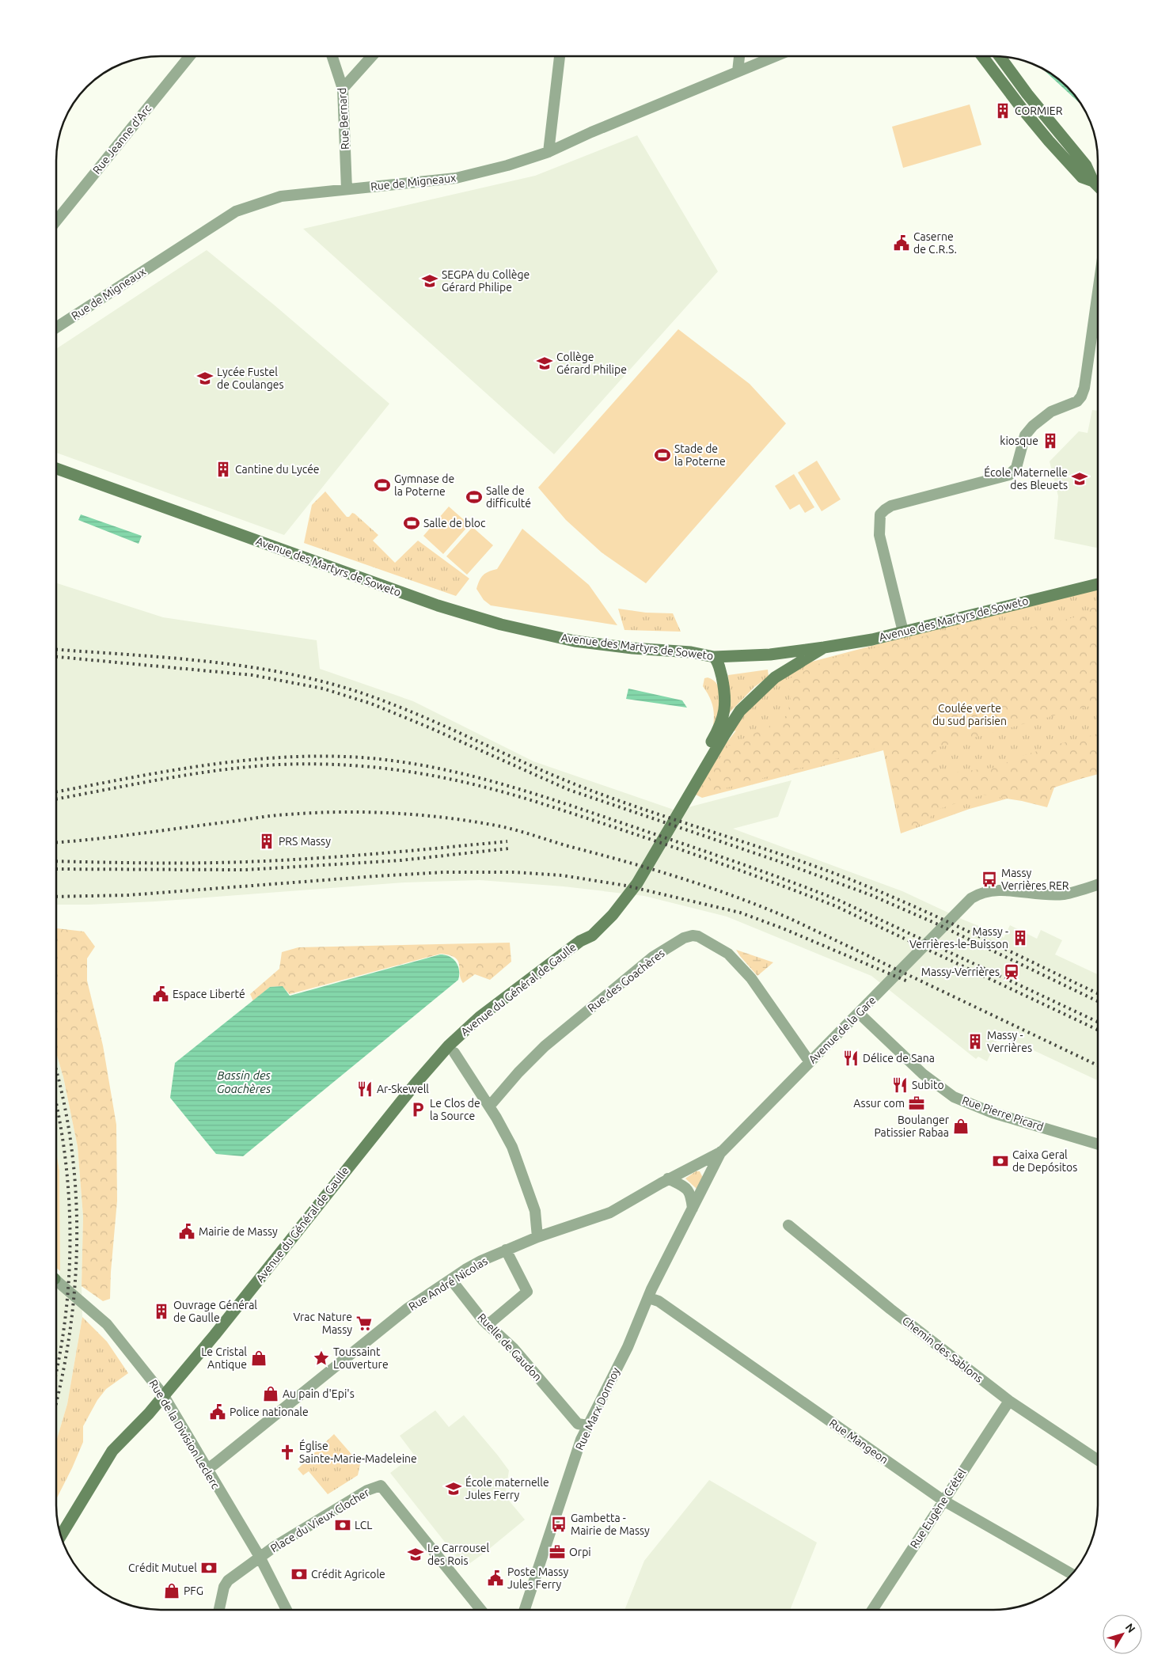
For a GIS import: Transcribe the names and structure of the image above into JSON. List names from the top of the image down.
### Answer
{
  "streets": {
    "main road": ["Avenue des Martyrs de Soweto", "Avenue du Général de Gaulle"],
    "street": [
      "Rue Bernard",
      "Rue Jeanne d'Arc",
      "Rue de Migneaux",
      "Rue des Goachères",
      "Avenue de la Gare",
      "Rue Pierre Picard",
      "Rue André Nicolas",
      "Ruelle de Gaudon",
      "Chemin des Sablons",
      "Rue Marx Dormoy",
      "Rue de la Division Leclerc",
      "Rue Mangeon",
      "Rue Eugène Crétel",
      "Place du Vieux Clocher"
    ]
  },
  "crossings": [
    ["Rue Bernard", "Rue de Migneaux"],
    ["Avenue des Martyrs de Soweto", "Avenue du Général de Gaulle"],
    ["Rue des Goachères", "Avenue de la Gare"],
    ["Avenue du Général de Gaulle", "Rue de la Division Leclerc"],
    ["Avenue de la Gare", "Rue Pierre Picard"],
    ["Avenue de la Gare", "Rue André Nicolas"],
    ["Avenue de la Gare", "Rue Marx Dormoy"],
    ["Rue André Nicolas", "Ruelle de Gaudon"],
    ["Rue André Nicolas", "Rue Marx Dormoy"],
    ["Rue André Nicolas", "Rue de la Division Leclerc"],
    ["Ruelle de Gaudon", "Rue Marx Dormoy"],
    ["Chemin des Sablons", "Rue Eugène Crétel"],
    ["Rue Marx Dormoy", "Rue Mangeon"],
    ["Rue de la Division Leclerc", "Place du Vieux Clocher"],
    ["Rue Mangeon", "Rue Eugène Crétel"]
  ],
  "water": ["Bassin des Goachères"],
  "parks": ["Coulée verte du sud parisien"],
  "places": {
    "building": [
      "CORMIER",
      "kiosque",
      "Cantine du Lycée",
      "PRS Massy",
      "Massy - Verrières-le-Buisson",
      "Massy - Verrières",
      "Ouvrage Général de Gaulle"
    ],
    "public building": [
      "Caserne de C.R.S.",
      "Espace Liberté",
      "Mairie de Massy",
      "Police nationale",
      "Poste Massy Jules Ferry"
    ],
    "school or university": [
      "SEGPA du Collège Gérard Philipe",
      "Collège Gérard Philipe",
      "Lycée Fustel de Coulanges",
      "École Maternelle des Bleuets",
      "École maternelle Jules Ferry",
      "Le Carrousel des Rois"
    ],
    "sports": [
      "Stade de la Poterne",
      "Gymnase de la Poterne",
      "Salle de difficulté",
      "Salle de bloc"
    ],
    "bus stop": ["Massy Verrières RER", "Gambetta - Mairie de Massy"],
    "station": ["Massy-Verrières"],
    "restaurant": ["Délice de Sana", "Subito", "Ar-Skewell"],
    "office": ["Assur com", "Orpi"],
    "parking": ["Le Clos de la Source"],
    "shop": [
      "Boulanger Patissier Rabaa",
      "Le Cristal Antique",
      "Au pain d'Epi's",
      "PFG"
    ],
    "bank": [
      "Caixa Geral de Depósitos",
      "LCL",
      "Crédit Mutuel",
      "Crédit Agricole"
    ],
    "supermarket": ["Vrac Nature Massy"],
    "place": ["Toussaint Louverture"],
    "church": ["Église Sainte-Marie-Madeleine"]
  },
  "north": "top right"
}
